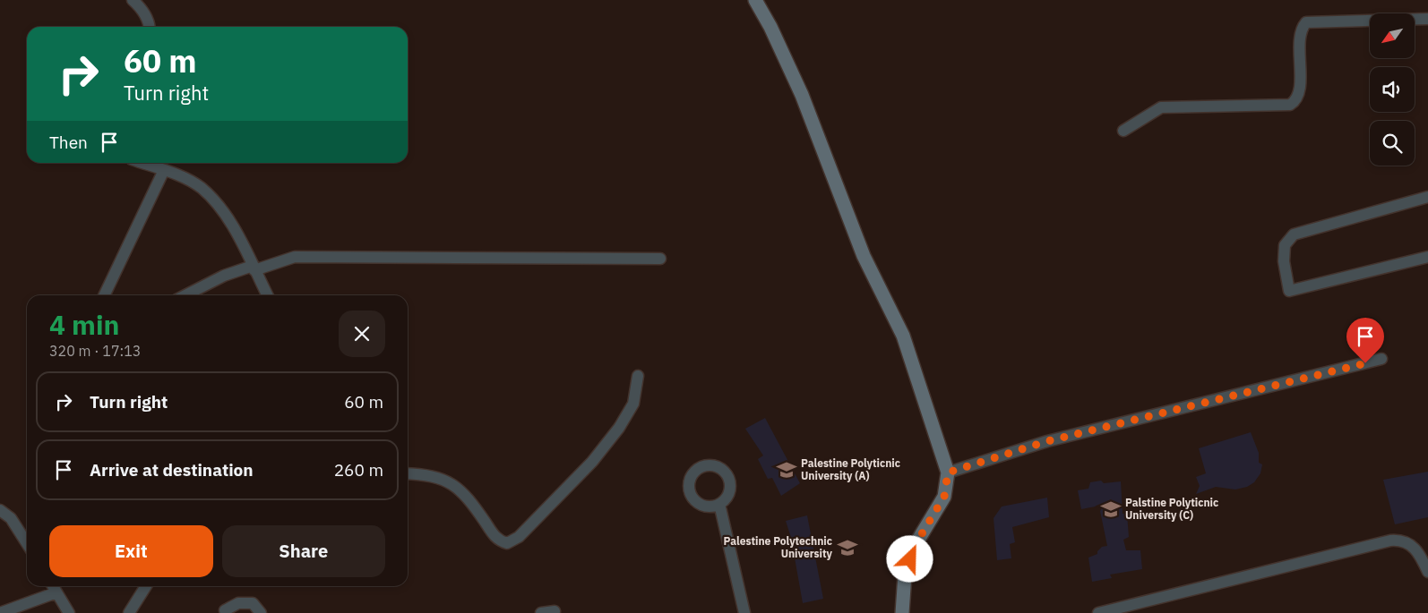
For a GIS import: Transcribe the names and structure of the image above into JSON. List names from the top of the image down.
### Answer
{
  "places": {
    "school or university": ["Palestine Polyticnic University (A)", "Palstine Polyticnic University (C)", "Palestine Polytechnic University"]
  },
  "north": "bottom left",
  "page": {
    "turn": ["60 m", "Turn right"],
    "then": "Then",
    "heading": ["4 min", "320 m · 17:13"],
    "list": [
      {
        "name": "Turn right",
        "value": "60 m"
      },
      {
        "name": "Arrive at destination",
        "value": "260 m"
      }
    ],
    "buttons": ["Exit", "Share"]
  }
}
